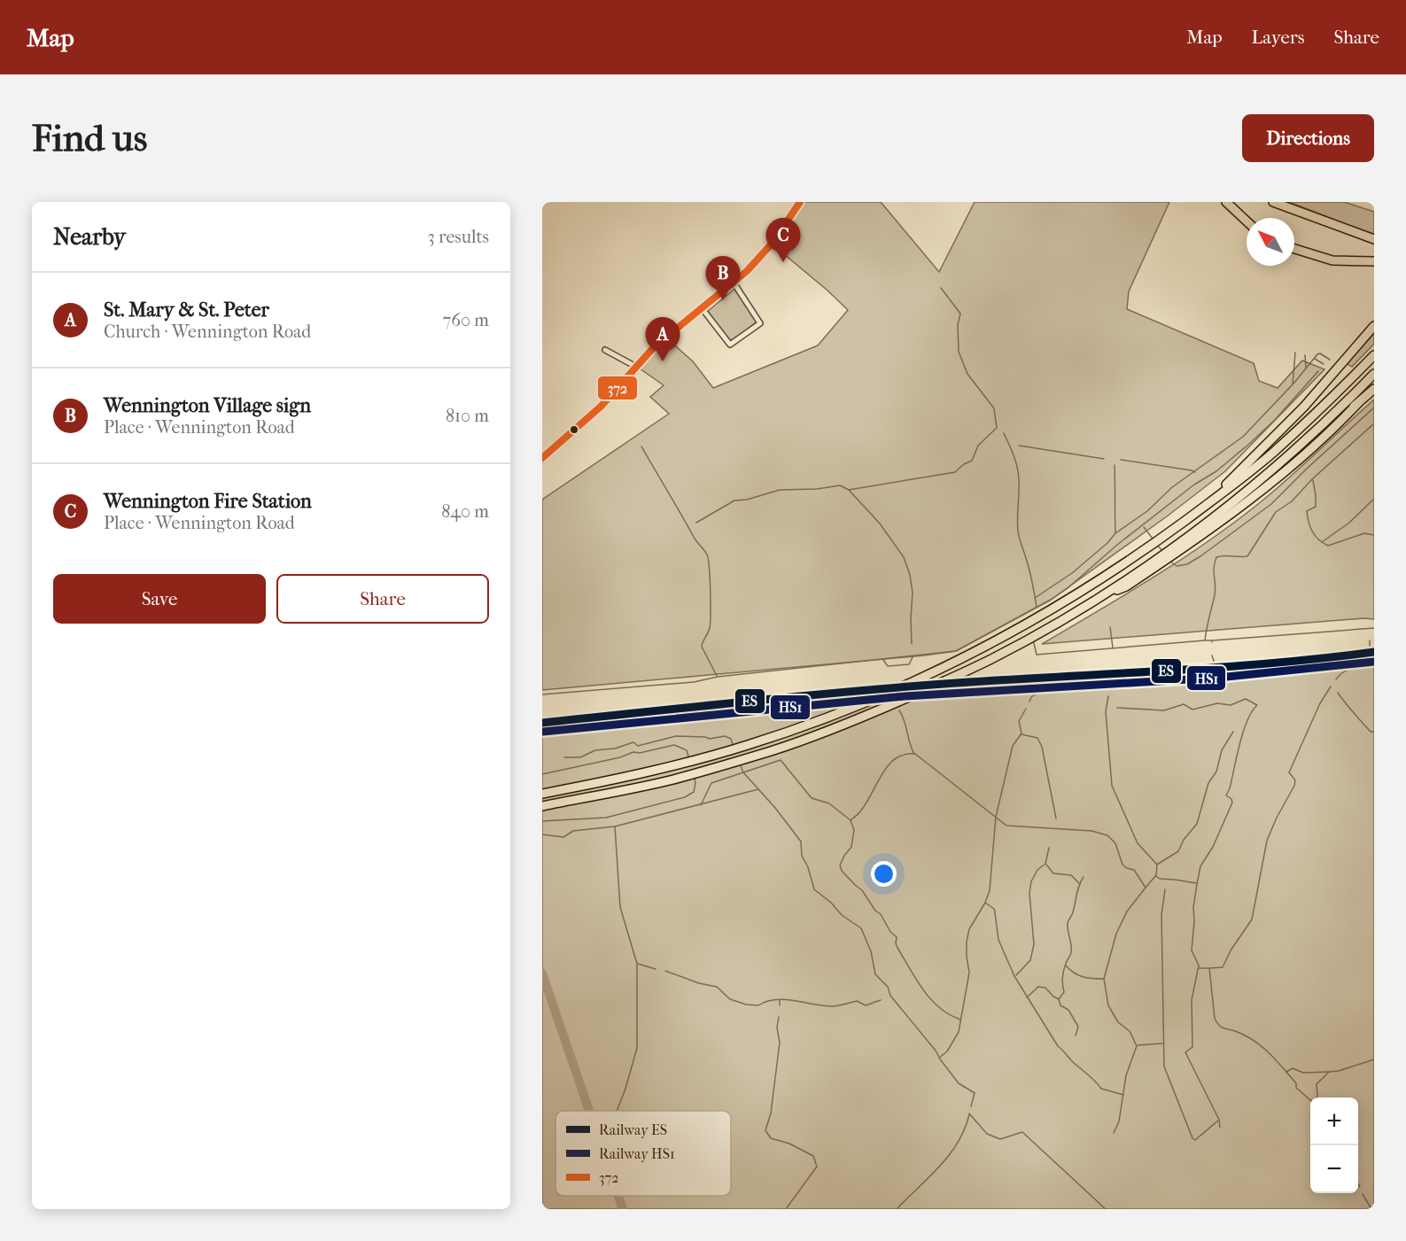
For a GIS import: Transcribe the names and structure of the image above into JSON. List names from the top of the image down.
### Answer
{
  "lines": ["transit line 372", "rail line ES", "rail line HS1"],
  "legend": ["Railway ES", "Railway HS1", "372"],
  "north": "top left",
  "page": {
    "header": "Map",
    "nav": ["Map", "Layers", "Share"],
    "buttons": [
      "Directions",
      ["Save", "Share"]
    ],
    "title": "Find us",
    "heading": ["Nearby", "3 results"],
    "pins": ["C", "B", "A"],
    "list": [
      {
        "mark": "A",
        "name": "St. Mary & St. Peter",
        "note": "Church · Wennington Road",
        "value": "760 m"
      },
      {
        "mark": "B",
        "name": "Wennington Village sign",
        "note": "Place · Wennington Road",
        "value": "810 m"
      },
      {
        "mark": "C",
        "name": "Wennington Fire Station",
        "note": "Place · Wennington Road",
        "value": "840 m"
      }
    ],
    "map_buttons": ["+", "−"]
  }
}
